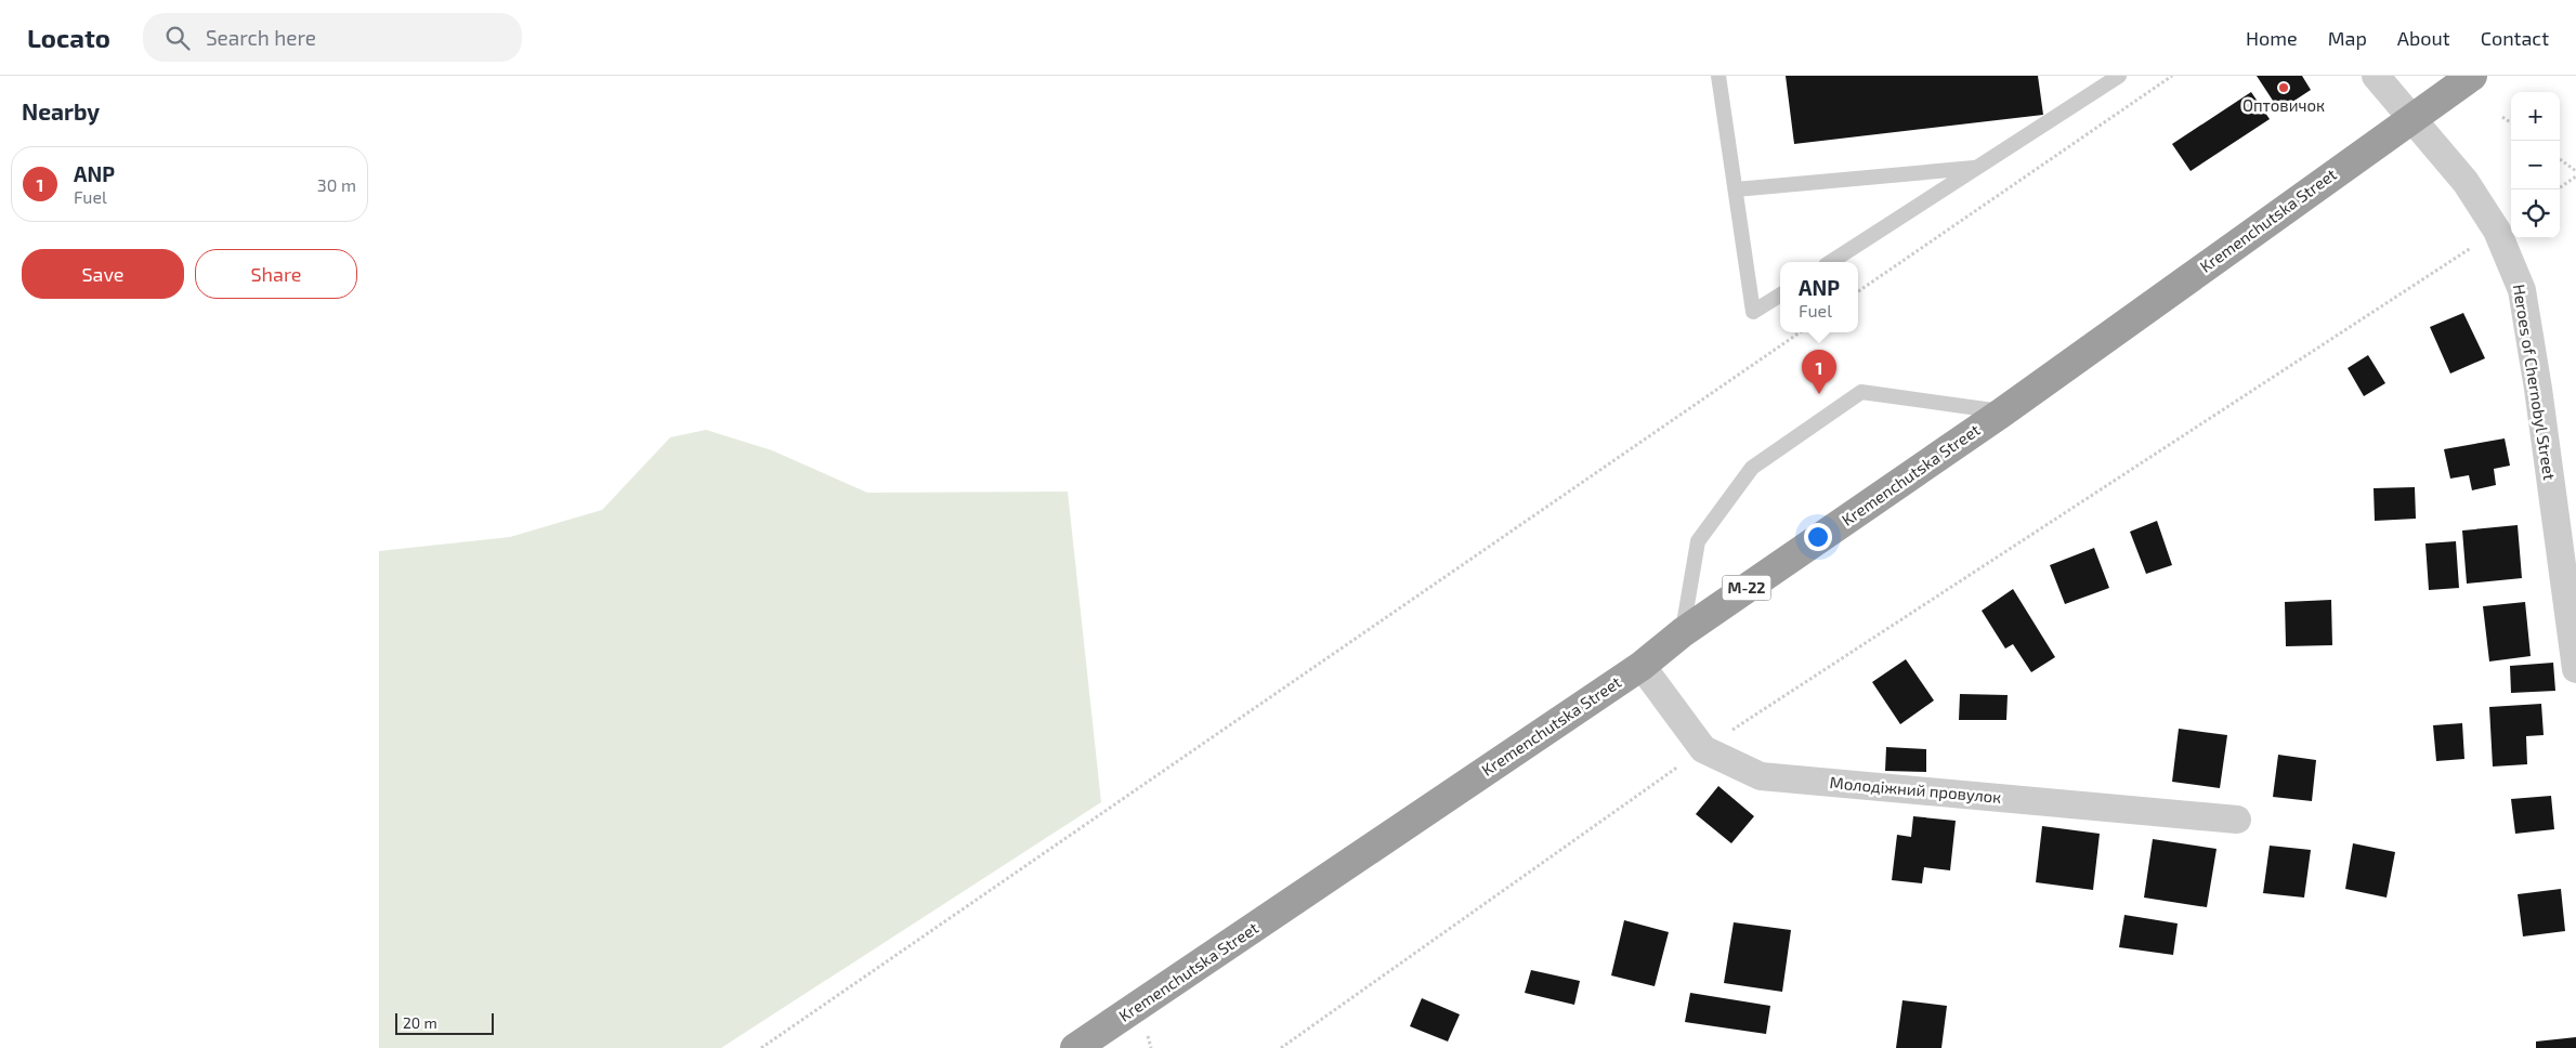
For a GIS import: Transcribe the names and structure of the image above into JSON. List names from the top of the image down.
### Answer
{
  "streets": {
    "highway": ["Kremenchutska Street", "М-22"],
    "street": ["Heroes of Chernobyl Street", "Молодіжний провулок"]
  },
  "crossings": [
    ["Kremenchutska Street", "Heroes of Chernobyl Street"],
    ["Kremenchutska Street", "Молодіжний провулок"]
  ],
  "places": ["Оптовичок"],
  "scale_bar": "20 m",
  "page": {
    "header": "Locato",
    "search": "Search here",
    "nav": [
      "Home",
      "Map",
      "About",
      "Contact"
    ],
    "heading": "Nearby",
    "map_buttons": ["+", "−"],
    "list": [
      {
        "mark": "1",
        "name": "ANP",
        "note": "Fuel",
        "value": "30 m"
      }
    ],
    "buttons": ["Save", "Share"],
    "popup": ["ANP", "Fuel"],
    "pins": "1",
    "scale": "20 m"
  }
}
